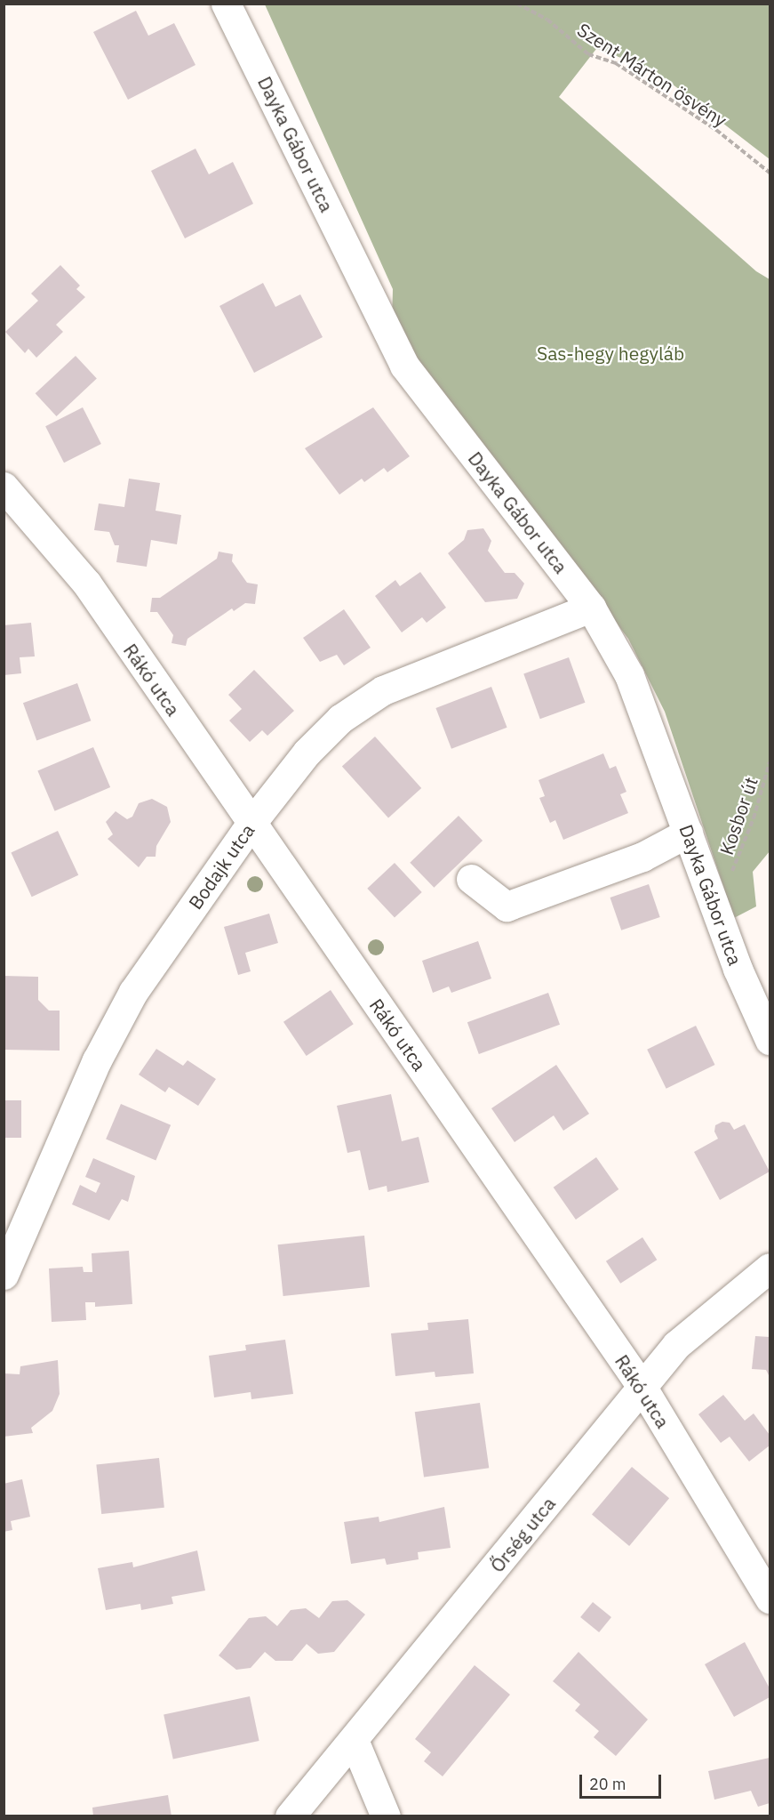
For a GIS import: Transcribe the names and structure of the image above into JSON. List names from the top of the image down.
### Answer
{
  "streets": {
    "street": [
      "Dayka Gábor utca",
      "Rákó utca",
      "Bodajk utca",
      "Őrség utca"
    ],
    "path": ["Szent Márton ösvény", "Kosbor út"]
  },
  "crossings": [
    ["Dayka Gábor utca", "Kosbor út"],
    ["Dayka Gábor utca", "Bodajk utca"],
    ["Rákó utca", "Bodajk utca"],
    ["Rákó utca", "Őrség utca"]
  ],
  "parks": ["Sas-hegy hegyláb"],
  "scale_bar": "20 m"
}
